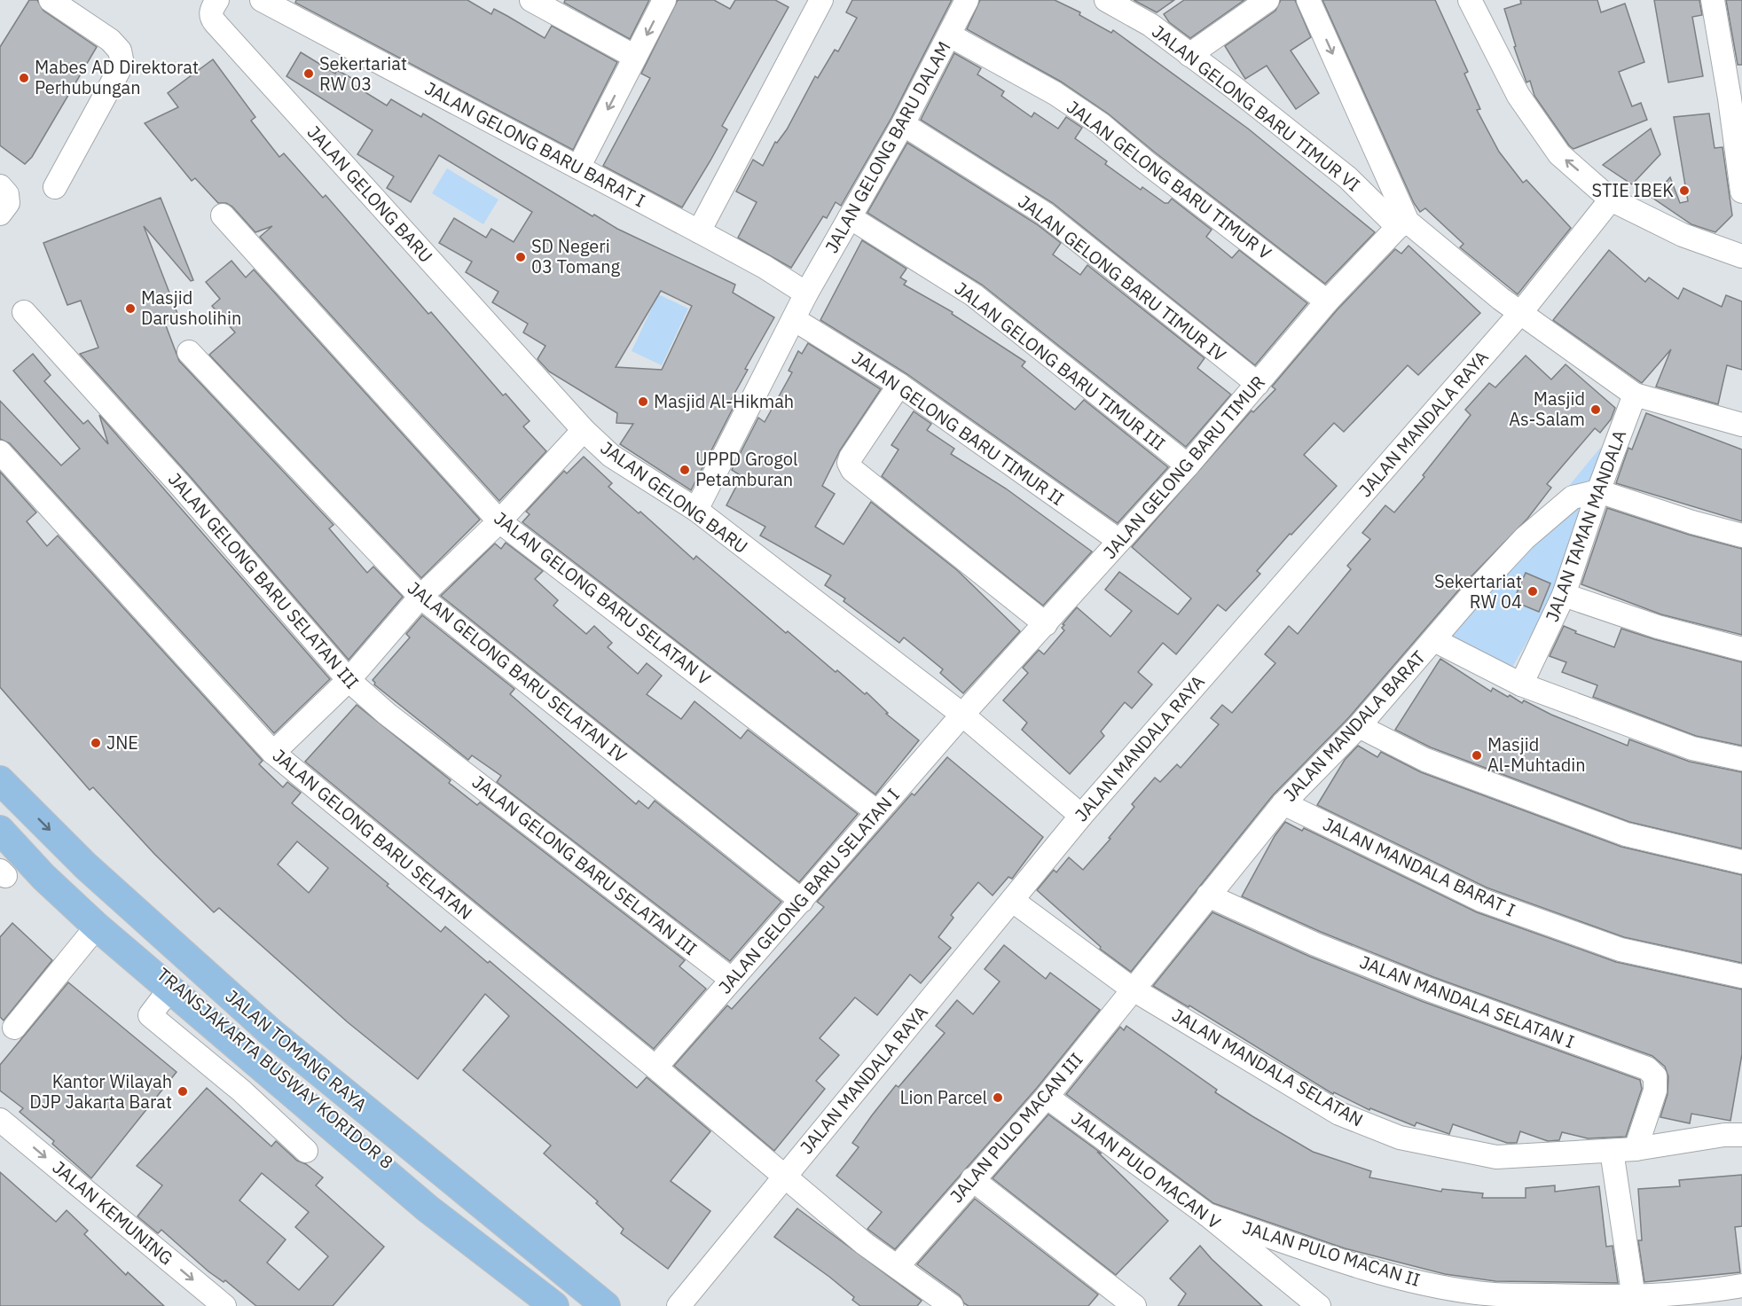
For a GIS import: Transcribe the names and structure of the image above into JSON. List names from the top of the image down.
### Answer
{
  "streets": {
    "main road": ["JALAN TOMANG RAYA"],
    "street": [
      "JALAN GELONG BARU TIMUR VI",
      "JALAN GELONG BARU BARAT I",
      "JALAN GELONG BARU DALAM",
      "JALAN GELONG BARU TIMUR V",
      "JALAN GELONG BARU",
      "JALAN GELONG BARU TIMUR IV",
      "JALAN GELONG BARU TIMUR III",
      "JALAN MANDALA RAYA",
      "JALAN GELONG BARU TIMUR II",
      "JALAN GELONG BARU TIMUR",
      "JALAN TAMAN MANDALA",
      "JALAN GELONG BARU SELATAN III",
      "JALAN GELONG BARU SELATAN V",
      "JALAN GELONG BARU SELATAN IV",
      "JALAN MANDALA BARAT",
      "JALAN GELONG BARU SELATAN",
      "JALAN MANDALA BARAT I",
      "JALAN GELONG BARU SELATAN I",
      "JALAN MANDALA SELATAN I",
      "JALAN MANDALA SELATAN",
      "TRANSJAKARTA BUSWAY KORIDOR 8",
      "JALAN PULO MACAN III",
      "JALAN PULO MACAN V",
      "JALAN KEMUNING",
      "JALAN PULO MACAN II"
    ]
  },
  "crossings": [
    ["JALAN GELONG BARU TIMUR VI", "JALAN MANDALA RAYA"],
    ["JALAN GELONG BARU TIMUR VI", "JALAN GELONG BARU TIMUR"],
    ["JALAN GELONG BARU TIMUR VI", "JALAN TAMAN MANDALA"],
    ["JALAN GELONG BARU BARAT I", "JALAN GELONG BARU DALAM"],
    ["JALAN GELONG BARU DALAM", "JALAN GELONG BARU TIMUR V"],
    ["JALAN GELONG BARU DALAM", "JALAN GELONG BARU"],
    ["JALAN GELONG BARU DALAM", "JALAN GELONG BARU TIMUR IV"],
    ["JALAN GELONG BARU DALAM", "JALAN GELONG BARU TIMUR III"],
    ["JALAN GELONG BARU DALAM", "JALAN GELONG BARU TIMUR II"],
    ["JALAN GELONG BARU TIMUR V", "JALAN GELONG BARU TIMUR"],
    ["JALAN GELONG BARU", "JALAN MANDALA RAYA"],
    ["JALAN GELONG BARU", "JALAN GELONG BARU TIMUR"],
    ["JALAN GELONG BARU", "JALAN GELONG BARU SELATAN I"],
    ["JALAN GELONG BARU TIMUR IV", "JALAN GELONG BARU TIMUR"],
    ["JALAN GELONG BARU TIMUR III", "JALAN GELONG BARU TIMUR"],
    ["JALAN MANDALA RAYA", "JALAN GELONG BARU SELATAN"],
    ["JALAN MANDALA RAYA", "JALAN MANDALA SELATAN"],
    ["JALAN GELONG BARU TIMUR II", "JALAN GELONG BARU TIMUR"],
    ["JALAN GELONG BARU TIMUR", "JALAN GELONG BARU SELATAN I"],
    ["JALAN TAMAN MANDALA", "JALAN MANDALA BARAT"],
    ["JALAN GELONG BARU SELATAN III", "JALAN GELONG BARU SELATAN I"],
    ["JALAN GELONG BARU SELATAN V", "JALAN GELONG BARU SELATAN I"],
    ["JALAN GELONG BARU SELATAN IV", "JALAN GELONG BARU SELATAN I"],
    ["JALAN MANDALA BARAT", "JALAN MANDALA BARAT I"],
    ["JALAN MANDALA BARAT", "JALAN MANDALA SELATAN I"],
    ["JALAN MANDALA BARAT", "JALAN MANDALA SELATAN"],
    ["JALAN MANDALA BARAT", "JALAN PULO MACAN III"],
    ["JALAN GELONG BARU SELATAN", "JALAN GELONG BARU SELATAN I"],
    ["JALAN GELONG BARU SELATAN", "JALAN PULO MACAN III"],
    ["JALAN MANDALA SELATAN I", "JALAN MANDALA SELATAN"],
    ["JALAN TOMANG RAYA", "TRANSJAKARTA BUSWAY KORIDOR 8"],
    ["JALAN MANDALA SELATAN", "JALAN PULO MACAN III"],
    ["JALAN PULO MACAN III", "JALAN PULO MACAN V"],
    ["JALAN PULO MACAN V", "JALAN PULO MACAN II"]
  ],
  "places": [
    "Sekertariat RW 03",
    "Mabes AD Direktorat Perhubungan",
    "STIE IBEK",
    "SD Negeri 03 Tomang",
    "Masjid Darusholihin",
    "Masjid Al-Hikmah",
    "Masjid As-Salam",
    "UPPD Grogol Petamburan",
    "Sekertariat RW 04",
    "JNE",
    "Masjid Al-Muhtadin",
    "Kantor Wilayah DJP Jakarta Barat",
    "Lion Parcel"
  ]
}
